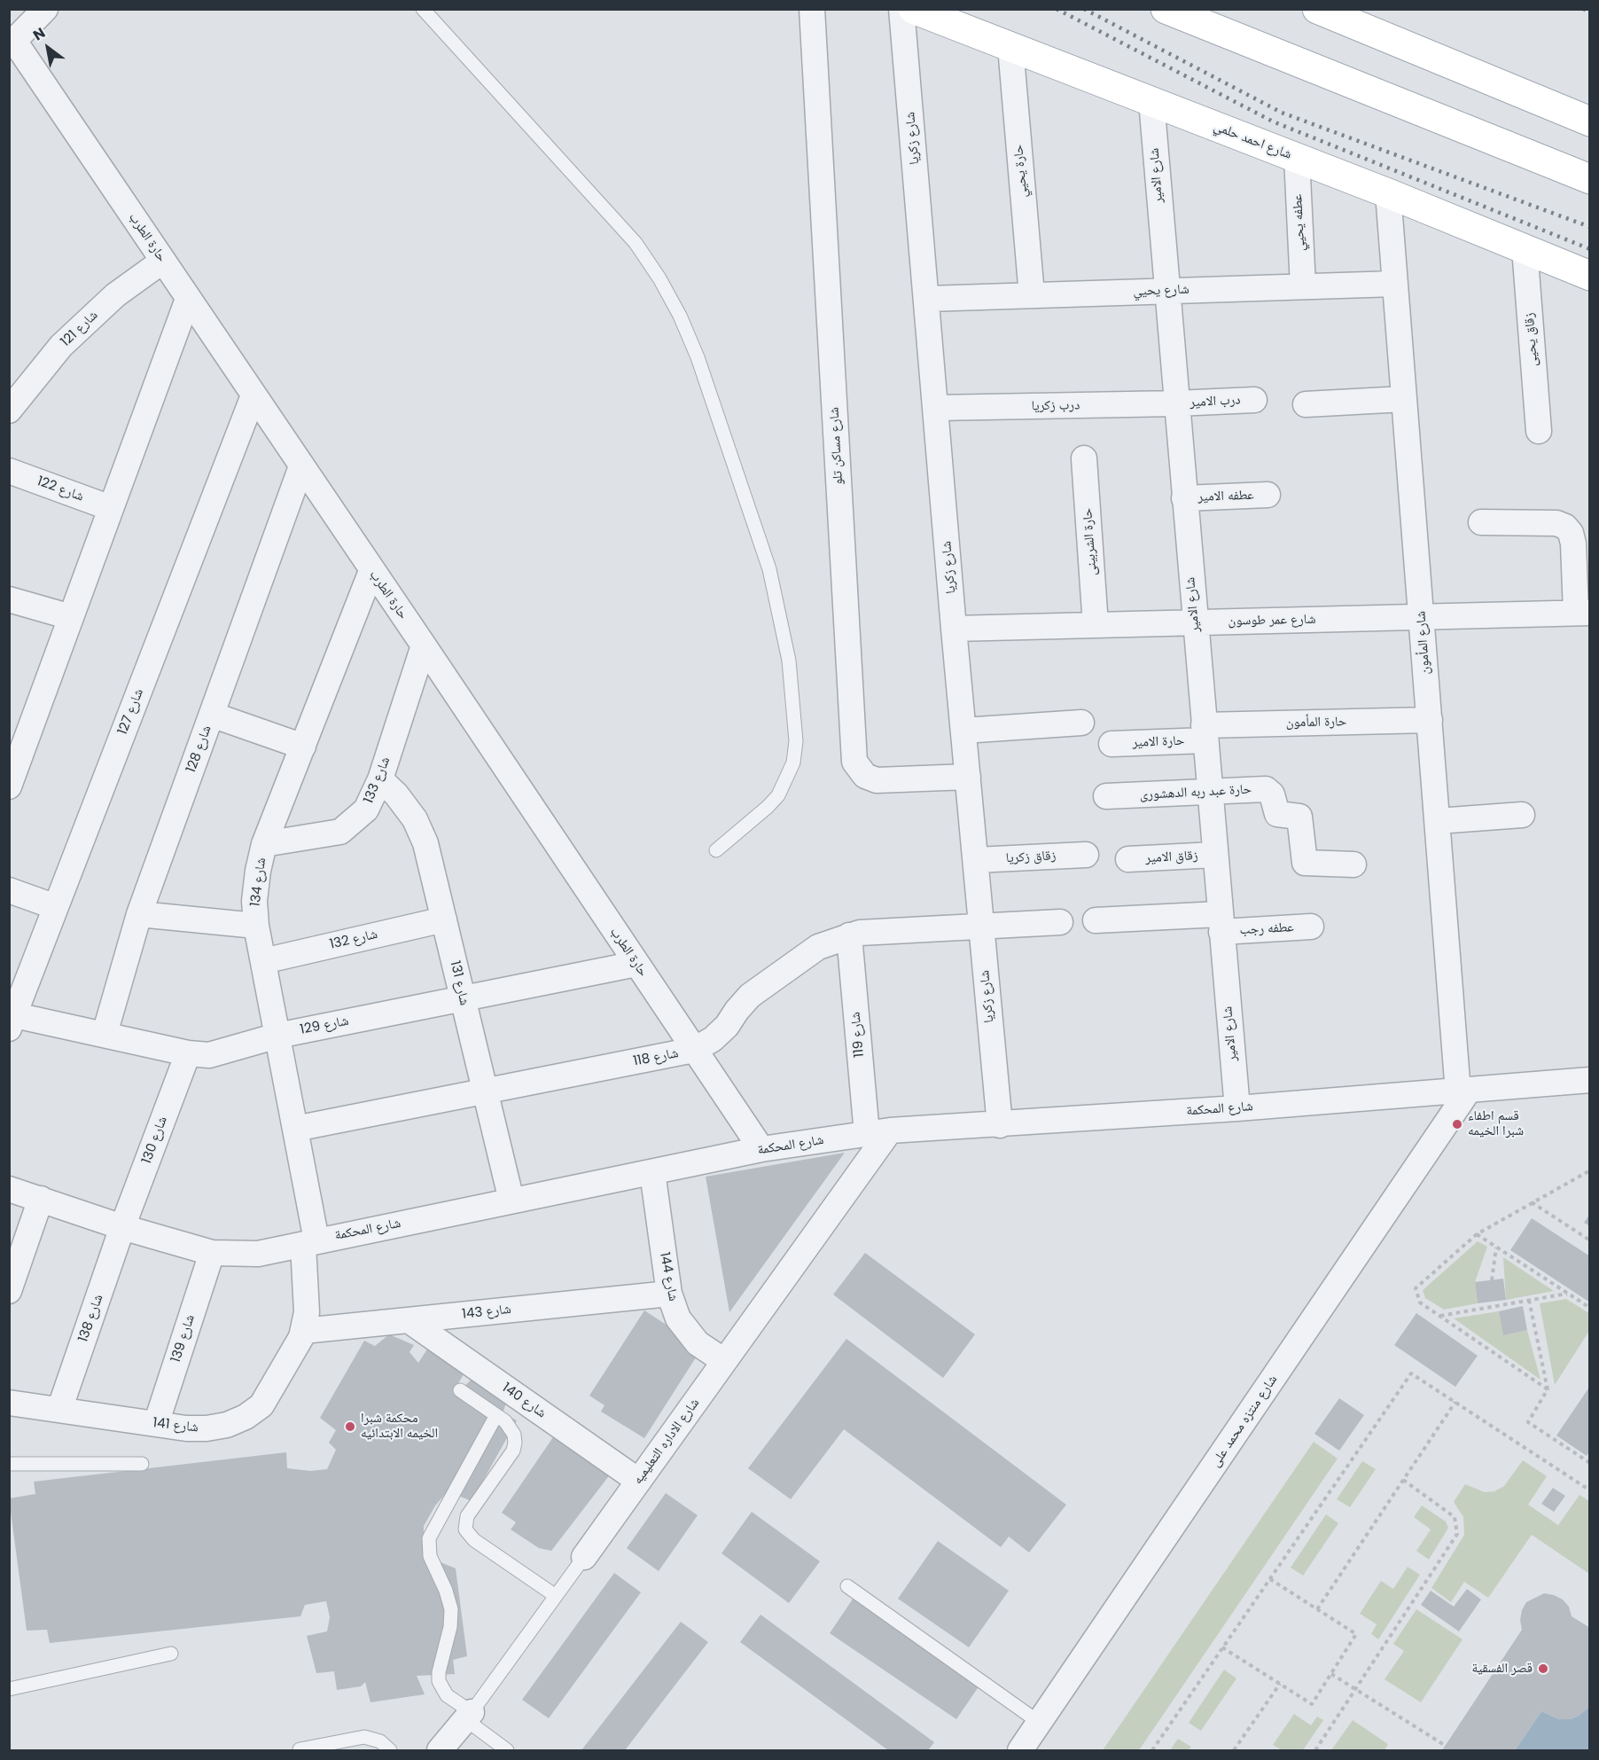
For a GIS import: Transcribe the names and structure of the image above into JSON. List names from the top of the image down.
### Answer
{
  "streets": {
    "main road": ["شارع احمد حلمي"],
    "street": [
      "شارع زكريا",
      "حارة يحيي",
      "شارع الامير",
      "عطفه يحيي",
      "حارة الطرب",
      "شارع يحيي",
      "شارع 121",
      "زقاق يحيى",
      "درب الامير",
      "درب زكريا",
      "شارع مساكن تلو",
      "شارع 122",
      "عطفه الامير",
      "حارة الشربينى",
      "شارع عمر طوسون",
      "شارع المأمون",
      "شارع 127",
      "حارة المأمون",
      "حارة الامير",
      "شارع 128",
      "شارع 133",
      "حارة عبد ربه الدهشورى",
      "زقاق زكريا",
      "زقاق الامير",
      "شارع 134",
      "عطفه رجب",
      "شارع 132",
      "شارع 131",
      "شارع 129",
      "شارع 119",
      "شارع 118",
      "شارع المحكمة",
      "شارع 130",
      "شارع 144",
      "شارع 143",
      "شارع 138",
      "شارع 139",
      "شارع 140",
      "شارع منتزه محمد على",
      "شارع 141",
      "شارع الاداره التعليميه"
    ]
  },
  "crossings": [
    ["شارع زكريا", "شارع يحيي"],
    ["شارع زكريا", "درب زكريا"],
    ["شارع زكريا", "شارع مساكن تلو"],
    ["شارع زكريا", "شارع عمر طوسون"],
    ["شارع زكريا", "زقاق زكريا"],
    ["شارع زكريا", "شارع 118"],
    ["شارع زكريا", "شارع المحكمة"],
    ["شارع احمد حلمي", "حارة يحيي"],
    ["شارع احمد حلمي", "شارع الامير"],
    ["شارع احمد حلمي", "عطفه يحيي"],
    ["شارع احمد حلمي", "زقاق يحيى"],
    ["شارع احمد حلمي", "شارع المأمون"],
    ["حارة يحيي", "شارع يحيي"],
    ["شارع الامير", "شارع يحيي"],
    ["شارع الامير", "درب الامير"],
    ["شارع الامير", "درب زكريا"],
    ["شارع الامير", "عطفه الامير"],
    ["شارع الامير", "شارع عمر طوسون"],
    ["شارع الامير", "حارة المأمون"],
    ["شارع الامير", "حارة الامير"],
    ["شارع الامير", "حارة عبد ربه الدهشورى"],
    ["شارع الامير", "زقاق الامير"],
    ["شارع الامير", "عطفه رجب"],
    ["شارع الامير", "شارع المحكمة"],
    ["عطفه يحيي", "شارع يحيي"],
    ["حارة الطرب", "شارع 121"],
    ["حارة الطرب", "شارع 127"],
    ["حارة الطرب", "شارع 128"],
    ["حارة الطرب", "شارع 133"],
    ["حارة الطرب", "شارع 134"],
    ["حارة الطرب", "شارع 129"],
    ["حارة الطرب", "شارع 118"],
    ["حارة الطرب", "شارع المحكمة"],
    ["شارع يحيي", "شارع المأمون"],
    ["درب الامير", "درب زكريا"],
    ["حارة الشربينى", "شارع عمر طوسون"],
    ["شارع عمر طوسون", "شارع المأمون"],
    ["شارع المأمون", "حارة المأمون"],
    ["شارع المأمون", "شارع المحكمة"],
    ["شارع المأمون", "شارع منتزه محمد على"],
    ["شارع 127", "شارع 129"],
    ["حارة المأمون", "حارة الامير"],
    ["شارع 128", "شارع 129"],
    ["شارع 133", "شارع 134"],
    ["شارع 133", "شارع 131"],
    ["شارع 134", "شارع 132"],
    ["شارع 134", "شارع 129"],
    ["شارع 134", "شارع 118"],
    ["شارع 134", "شارع المحكمة"],
    ["شارع 134", "شارع 141"],
    ["شارع 132", "شارع 131"],
    ["شارع 131", "شارع 129"],
    ["شارع 131", "شارع 118"],
    ["شارع 131", "شارع المحكمة"],
    ["شارع 129", "شارع 130"],
    ["شارع 119", "شارع 118"],
    ["شارع 119", "شارع المحكمة"],
    ["شارع 119", "شارع الاداره التعليميه"],
    ["شارع المحكمة", "شارع 130"],
    ["شارع المحكمة", "شارع 144"],
    ["شارع المحكمة", "شارع 138"],
    ["شارع المحكمة", "شارع 139"],
    ["شارع المحكمة", "شارع منتزه محمد على"],
    ["شارع المحكمة", "شارع 141"],
    ["شارع المحكمة", "شارع الاداره التعليميه"],
    ["شارع 130", "شارع 138"],
    ["شارع 144", "شارع 143"],
    ["شارع 144", "شارع الاداره التعليميه"],
    ["شارع 143", "شارع 140"],
    ["شارع 143", "شارع 141"],
    ["شارع 138", "شارع 141"],
    ["شارع 139", "شارع 141"],
    ["شارع 140", "شارع الاداره التعليميه"]
  ],
  "places": ["قسم اطفاء شبرا الخيمه", "محكمة شبرا الخيمه الابتدائيه", "قصر الفسقية"],
  "north": "top left"
}
